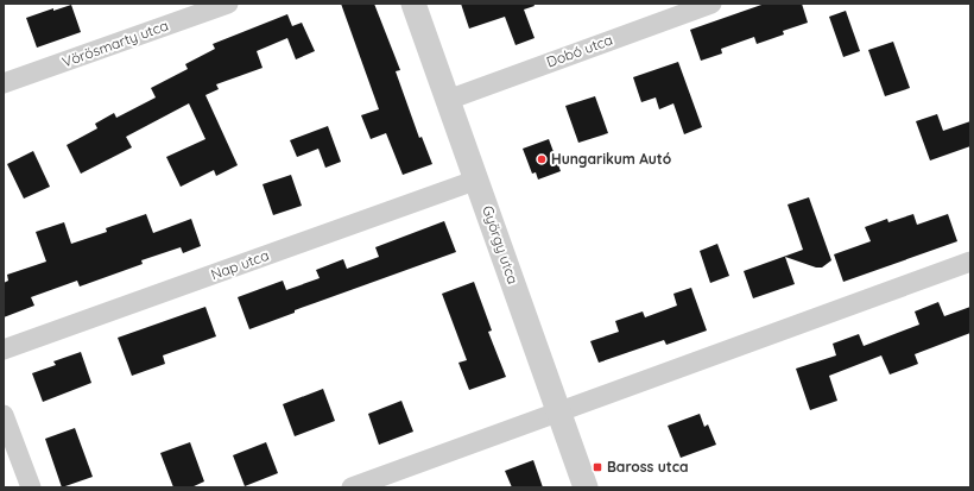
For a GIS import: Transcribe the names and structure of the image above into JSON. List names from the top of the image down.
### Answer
{
  "streets": {
    "street": [
      "Vörösmarty utca",
      "Dobó utca",
      "György utca",
      "Nap utca"
    ]
  },
  "crossings": [
    ["Dobó utca", "György utca"],
    ["György utca", "Nap utca"]
  ],
  "places": {
    "other": ["Hungarikum Autó"],
    "transit": ["Baross utca"]
  }
}
